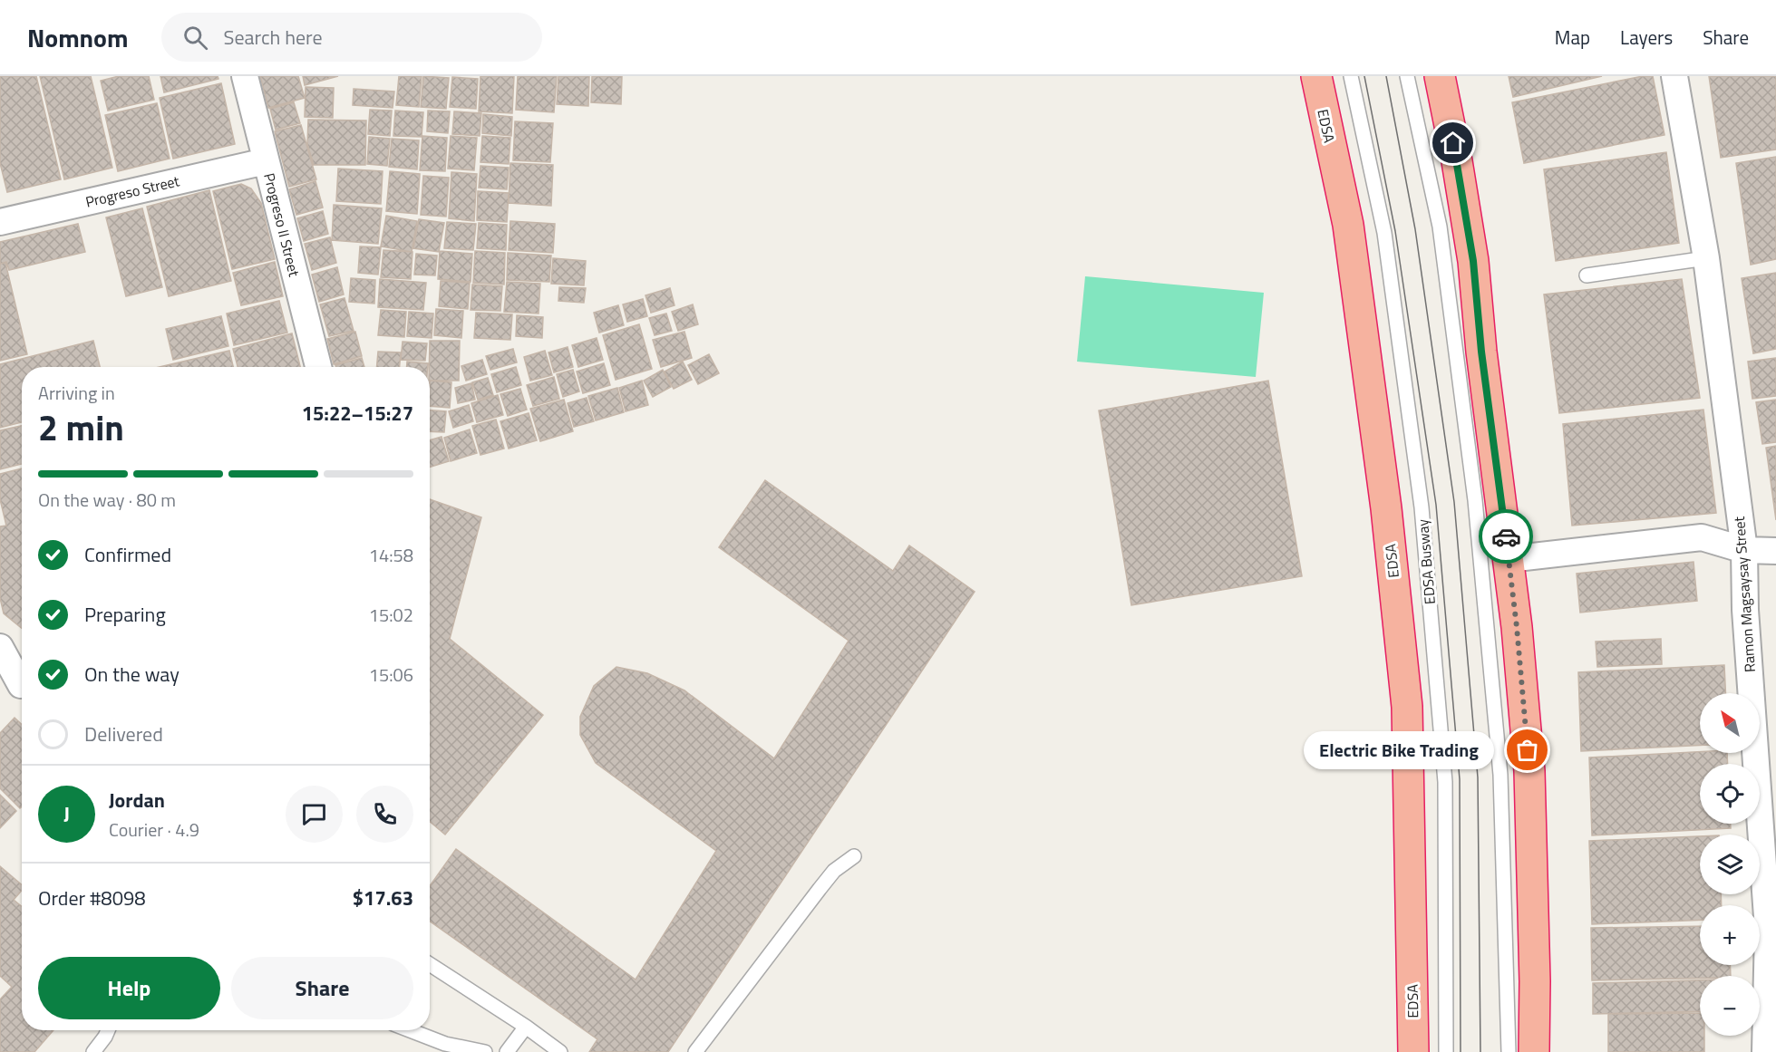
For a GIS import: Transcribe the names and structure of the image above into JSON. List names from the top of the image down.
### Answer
{
  "streets": {
    "highway": ["EDSA"],
    "street": ["Progreso Street", "Progreso II Street", "Ramon Magsaysay Street"],
    "lane": ["EDSA Busway"]
  },
  "crossings": [
    ["Progreso Street", "Progreso II Street"]
  ],
  "places": ["Electric Bike Trading"],
  "north": "top left",
  "page": {
    "header": "Nomnom",
    "search": "Search here",
    "nav": ["Map", "Layers", "Share"],
    "heading": ["2 min", "Arriving in", "15:22–15:27"],
    "panel": [
      "Jordan",
      "Courier · 4.9",
      "Order #8098",
      "$17.63"
    ],
    "bar": "On the way · 80 m",
    "list": [
      ["Confirmed", "14:58"],
      ["Preparing", "15:02"],
      ["On the way", "15:06"],
      "Delivered"
    ],
    "map_buttons": ["+", "−"],
    "bubble": "Electric Bike Trading",
    "round": "J",
    "buttons": ["Help", "Share"]
  }
}
